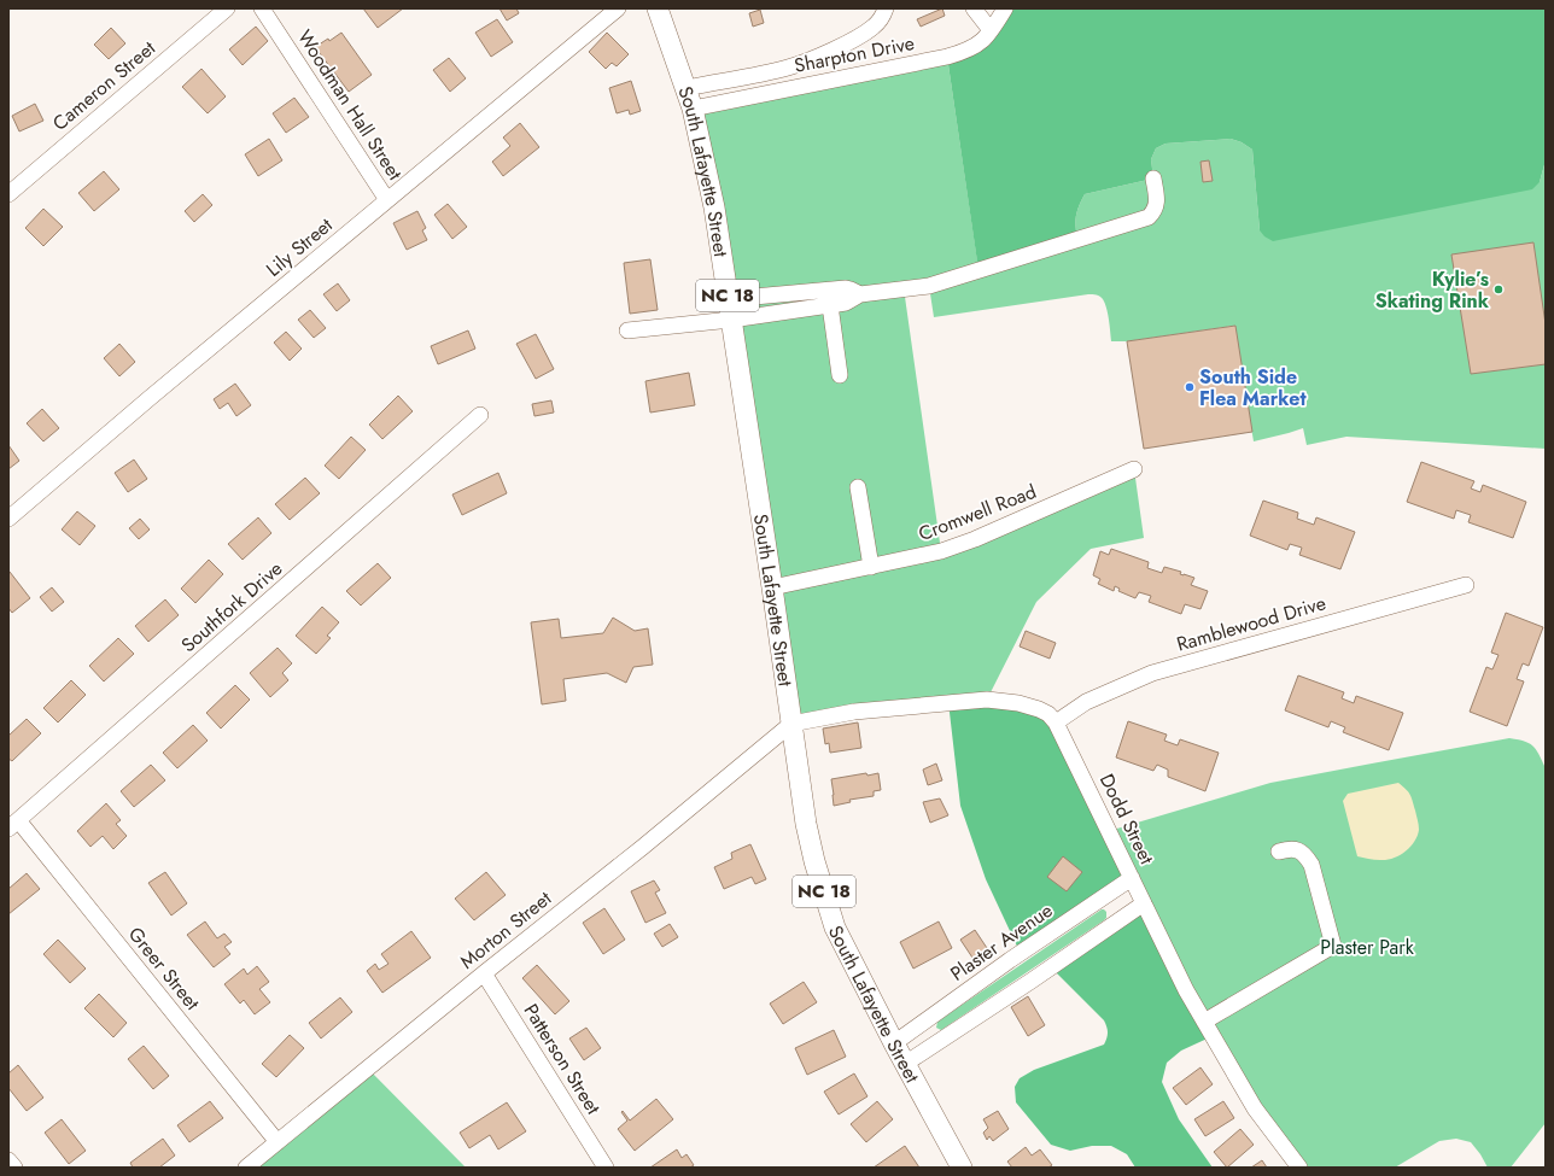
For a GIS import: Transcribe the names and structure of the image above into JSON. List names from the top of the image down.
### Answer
{
  "streets": {
    "main road": ["South Lafayette Street", "NC 18"],
    "street": [
      "Sharpton Drive",
      "Cameron Street",
      "Woodman Hall Street",
      "Lily Street",
      "Cromwell Road",
      "Southfork Drive",
      "Ramblewood Drive",
      "Dodd Street",
      "Morton Street",
      "Plaster Avenue",
      "Greer Street",
      "Patterson Street"
    ]
  },
  "crossings": [
    ["Sharpton Drive", "South Lafayette Street"],
    ["Woodman Hall Street", "Lily Street"],
    ["South Lafayette Street", "Cromwell Road"],
    ["South Lafayette Street", "Dodd Street"],
    ["South Lafayette Street", "Morton Street"],
    ["South Lafayette Street", "Plaster Avenue"],
    ["Southfork Drive", "Greer Street"],
    ["Ramblewood Drive", "Dodd Street"],
    ["Dodd Street", "Morton Street"],
    ["Dodd Street", "Plaster Avenue"],
    ["Morton Street", "Greer Street"],
    ["Morton Street", "Patterson Street"]
  ],
  "parks": ["Plaster Park"],
  "places": ["Kylie’s Skating Rink", "South Side Flea Market"]
}
